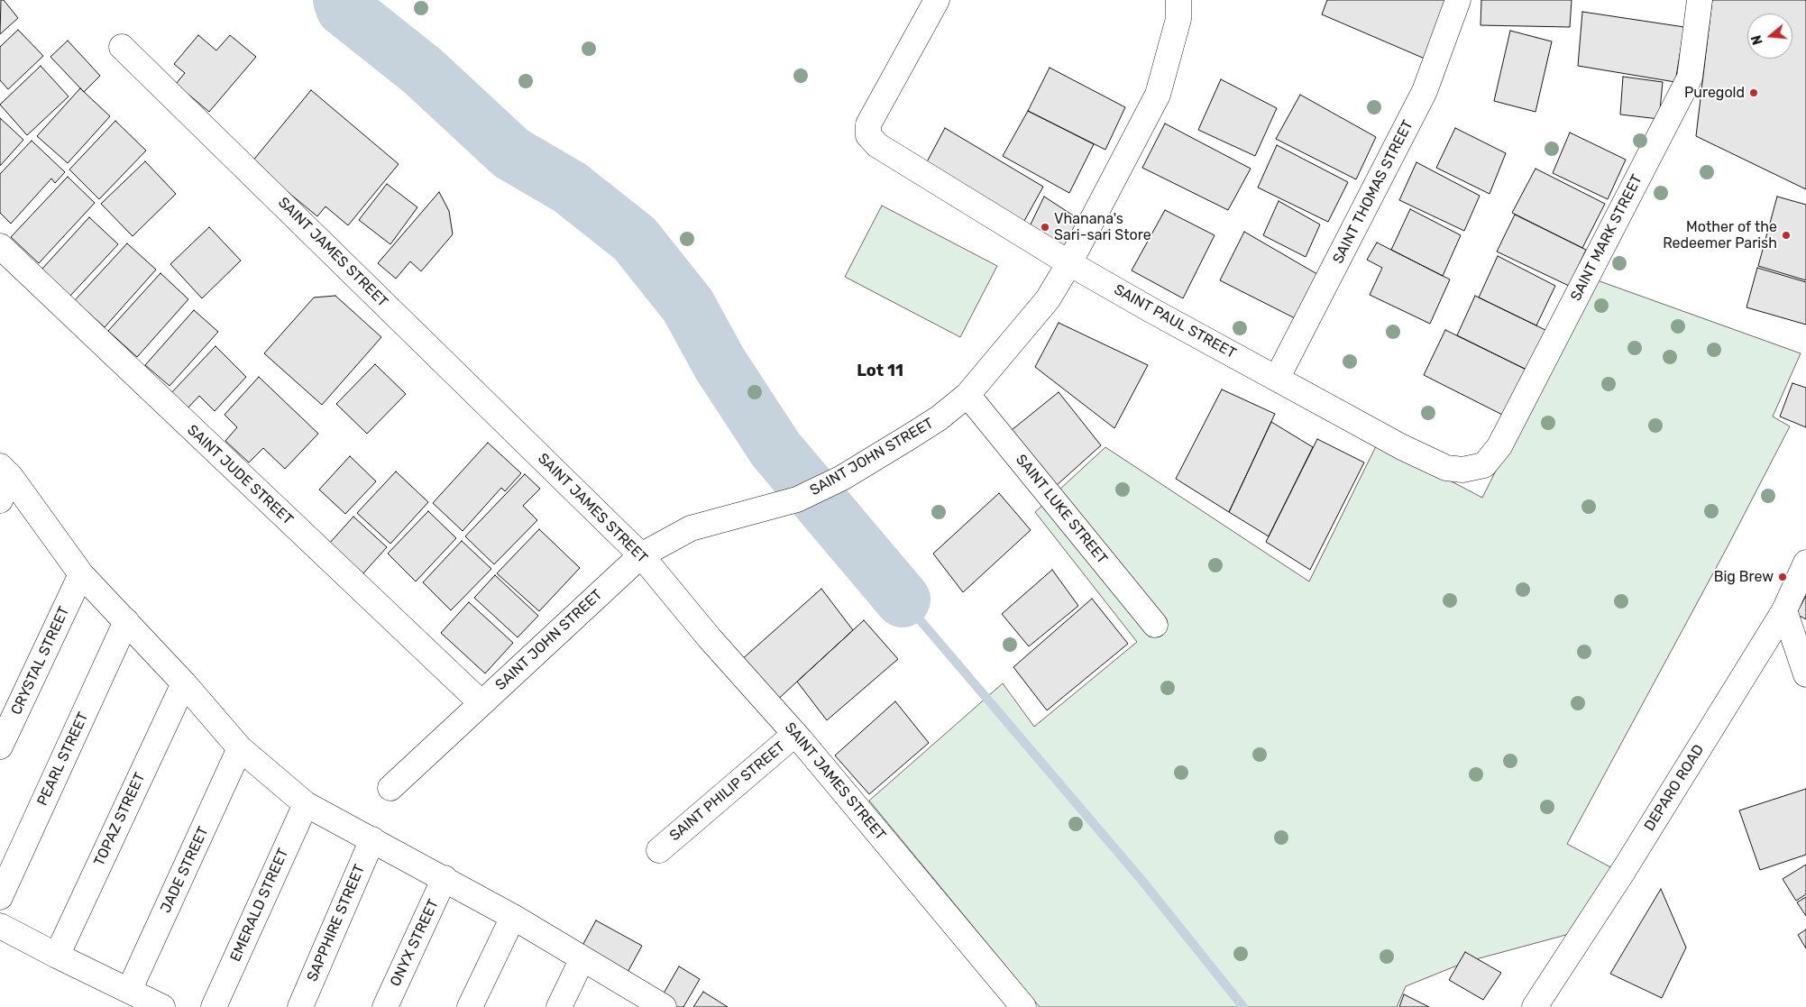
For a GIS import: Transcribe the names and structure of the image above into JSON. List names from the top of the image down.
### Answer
{
  "streets": {
    "street": [
      "SAINT THOMAS STREET",
      "SAINT MARK STREET",
      "SAINT JAMES STREET",
      "SAINT PAUL STREET",
      "SAINT JOHN STREET",
      "SAINT JUDE STREET",
      "SAINT LUKE STREET",
      "CRYSTAL STREET",
      "PEARL STREET",
      "DEPARO ROAD",
      "SAINT PHILIP STREET",
      "TOPAZ STREET",
      "JADE STREET",
      "EMERALD STREET",
      "SAPPHIRE STREET",
      "ONYX STREET"
    ]
  },
  "crossings": [
    ["SAINT THOMAS STREET", "SAINT PAUL STREET"],
    ["SAINT MARK STREET", "SAINT PAUL STREET"],
    ["SAINT JAMES STREET", "SAINT JOHN STREET"],
    ["SAINT JAMES STREET", "SAINT PHILIP STREET"],
    ["SAINT PAUL STREET", "SAINT JOHN STREET"],
    ["SAINT JOHN STREET", "SAINT JUDE STREET"],
    ["SAINT JOHN STREET", "SAINT LUKE STREET"]
  ],
  "districts": ["Lot 11"],
  "places": [
    "Puregold",
    "Vhanana's Sari-sari Store",
    "Mother of the Redeemer Parish",
    "Big Brew"
  ],
  "north": "left"
}
